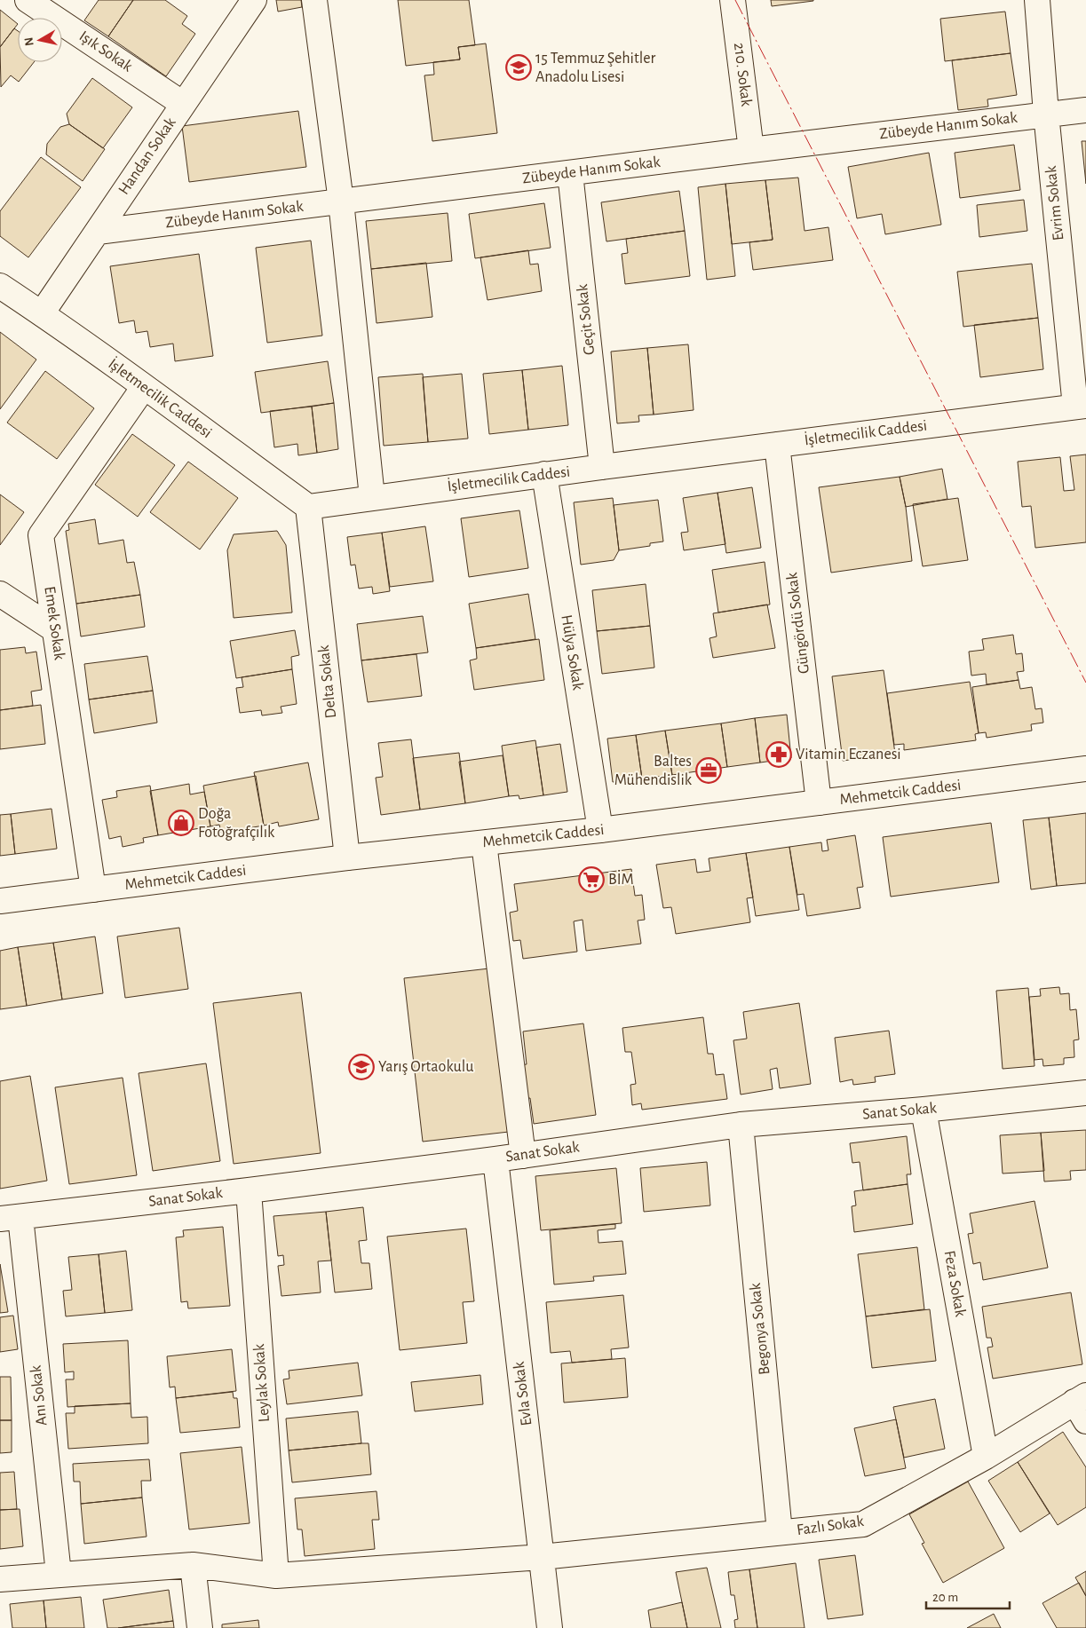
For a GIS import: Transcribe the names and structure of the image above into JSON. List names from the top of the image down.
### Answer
{
  "streets": {
    "street": [
      "Işık Sokak",
      "210. Sokak",
      "Zübeyde Hanım Sokak",
      "Handan Sokak",
      "Evrim Sokak",
      "Geçit Sokak",
      "İşletmecilik Caddesi",
      "Emek Sokak",
      "Güngördü Sokak",
      "Hülya Sokak",
      "Delta Sokak",
      "Mehmetcik Caddesi",
      "Sanat Sokak",
      "Feza Sokak",
      "Begonya Sokak",
      "Leylak Sokak",
      "Evla Sokak",
      "Anı Sokak",
      "Fazlı Sokak"
    ]
  },
  "crossings": [
    ["Işık Sokak", "Handan Sokak"],
    ["210. Sokak", "Zübeyde Hanım Sokak"],
    ["Zübeyde Hanım Sokak", "Handan Sokak"],
    ["Zübeyde Hanım Sokak", "Evrim Sokak"],
    ["Zübeyde Hanım Sokak", "Geçit Sokak"],
    ["Handan Sokak", "İşletmecilik Caddesi"],
    ["Evrim Sokak", "İşletmecilik Caddesi"],
    ["Geçit Sokak", "İşletmecilik Caddesi"],
    ["İşletmecilik Caddesi", "Emek Sokak"],
    ["İşletmecilik Caddesi", "Güngördü Sokak"],
    ["İşletmecilik Caddesi", "Hülya Sokak"],
    ["İşletmecilik Caddesi", "Delta Sokak"],
    ["Emek Sokak", "Mehmetcik Caddesi"],
    ["Güngördü Sokak", "Mehmetcik Caddesi"],
    ["Hülya Sokak", "Mehmetcik Caddesi"],
    ["Delta Sokak", "Mehmetcik Caddesi"],
    ["Sanat Sokak", "Feza Sokak"],
    ["Sanat Sokak", "Begonya Sokak"],
    ["Sanat Sokak", "Leylak Sokak"],
    ["Sanat Sokak", "Evla Sokak"],
    ["Sanat Sokak", "Anı Sokak"],
    ["Feza Sokak", "Fazlı Sokak"],
    ["Begonya Sokak", "Fazlı Sokak"],
    ["Leylak Sokak", "Fazlı Sokak"],
    ["Evla Sokak", "Fazlı Sokak"],
    ["Anı Sokak", "Fazlı Sokak"]
  ],
  "places": {
    "school or university": ["15 Temmuz Şehitler Anadolu Lisesi", "Yarış Ortaokulu"],
    "pharmacy": ["Vitamin Eczanesi"],
    "office": ["Baltes Mühendislik"],
    "shop": ["Doğa Fotoğrafçılık"],
    "supermarket": ["BİM"]
  },
  "scale_bar": "20 m",
  "north": "left"
}
